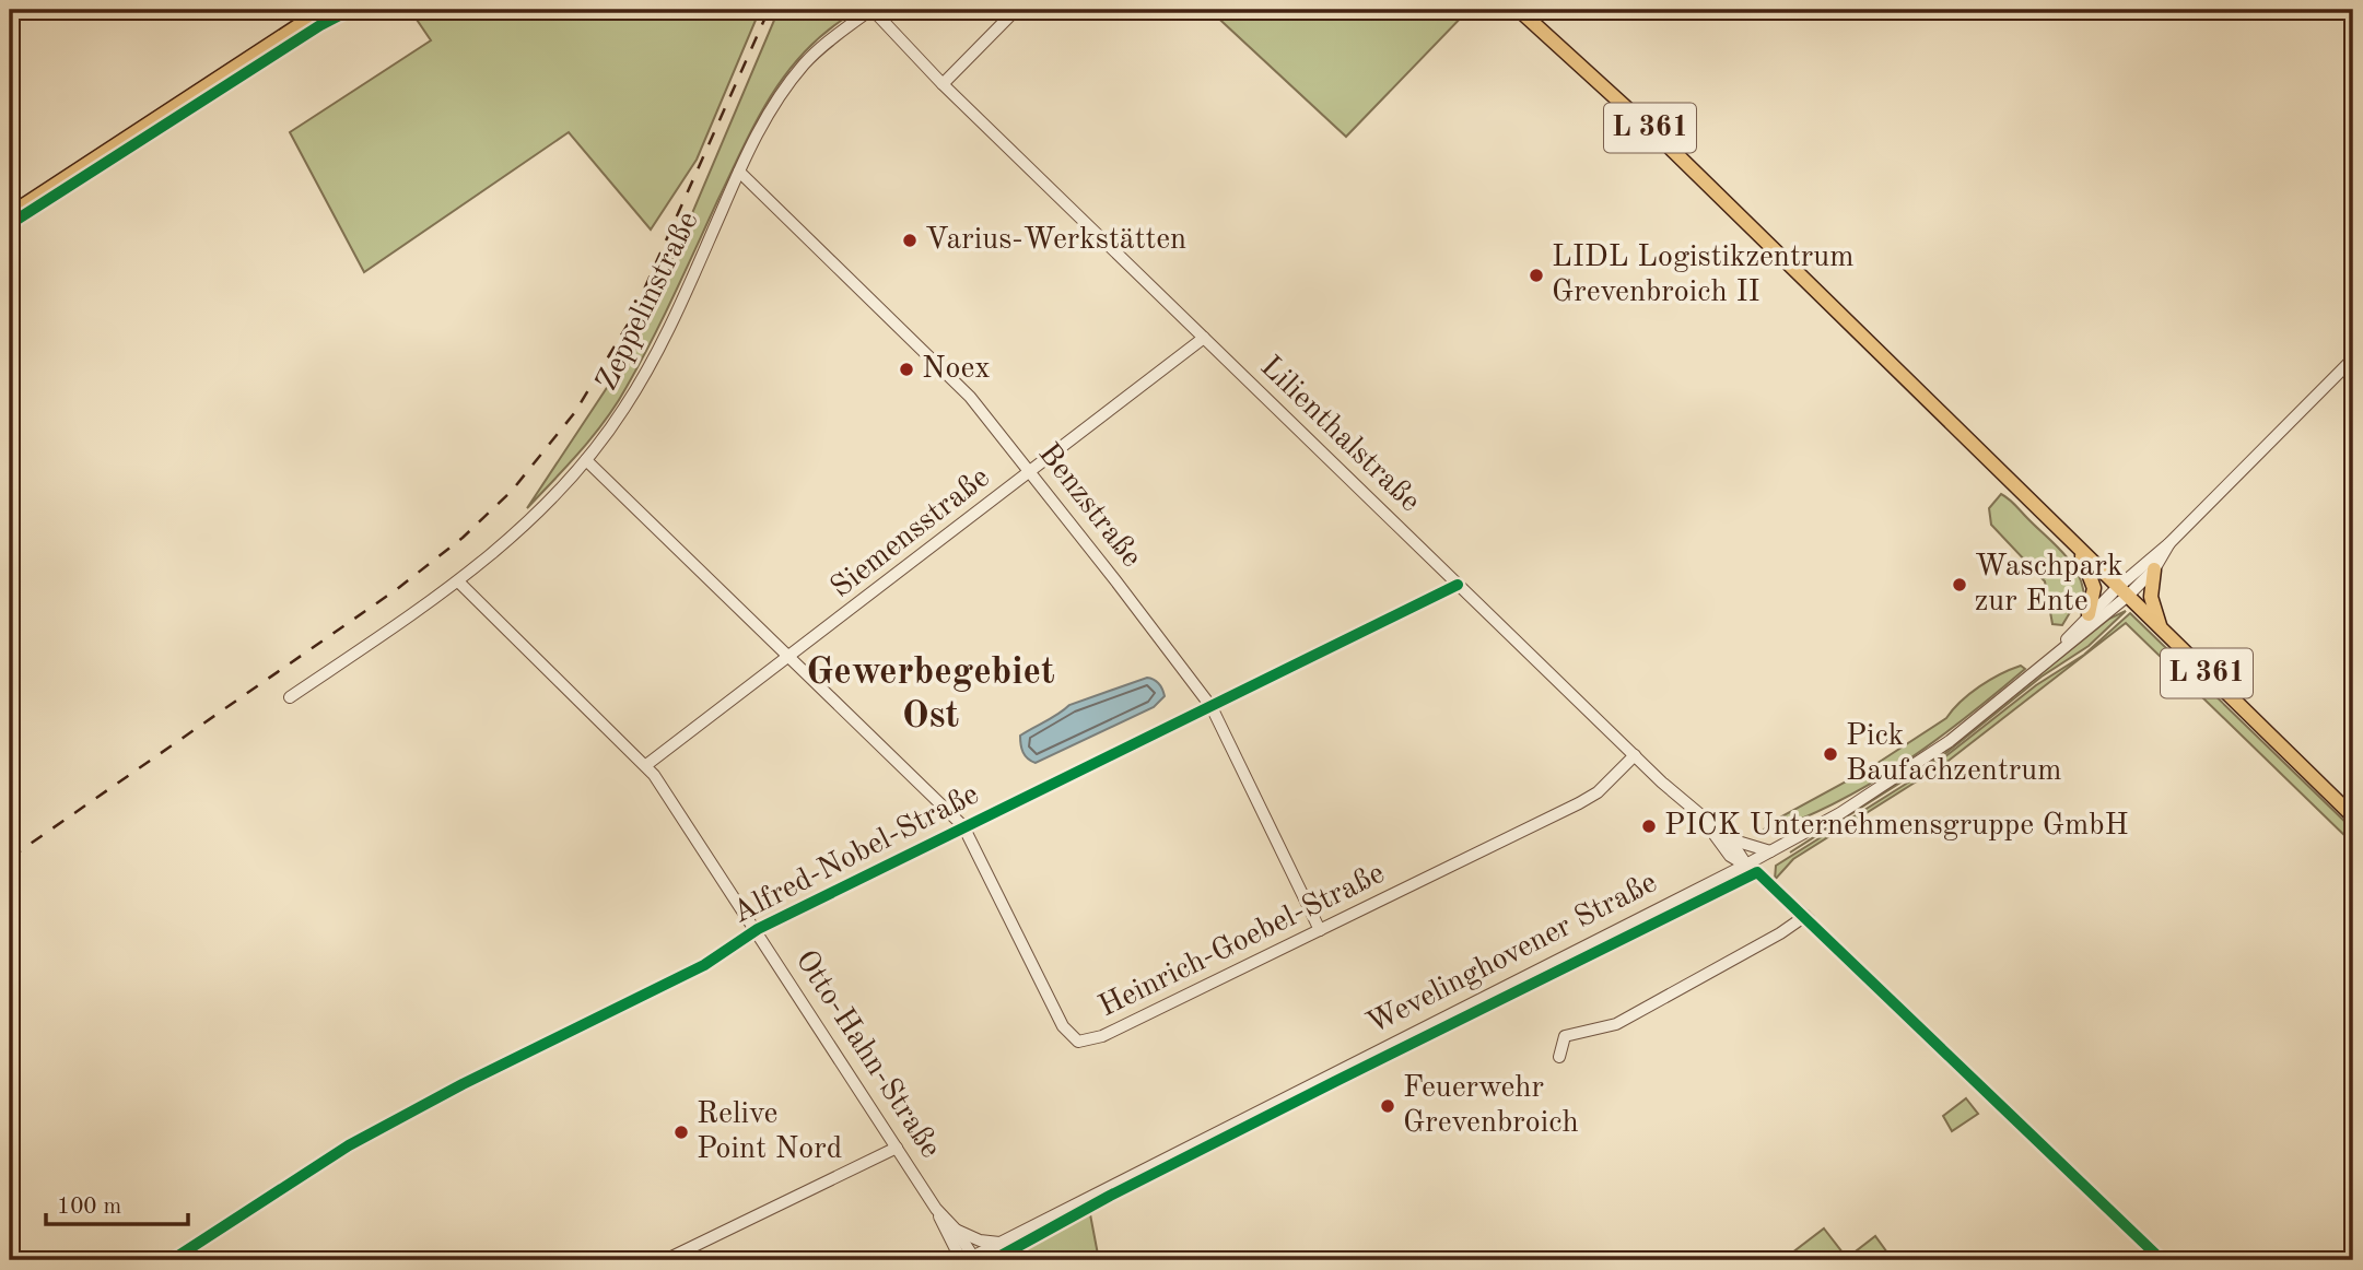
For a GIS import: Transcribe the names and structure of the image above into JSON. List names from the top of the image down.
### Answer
{
  "streets": {
    "main road": ["L 361"],
    "street": [
      "Zeppelinstraße",
      "Lilienthalstraße",
      "Benzstraße",
      "Siemensstraße",
      "Alfred-Nobel-Straße",
      "Heinrich-Goebel-Straße",
      "Wevelinghovener Straße",
      "Otto-Hahn-Straße"
    ]
  },
  "crossings": [
    ["L 361", "Wevelinghovener Straße"],
    ["Zeppelinstraße", "Lilienthalstraße"],
    ["Zeppelinstraße", "Benzstraße"],
    ["Zeppelinstraße", "Otto-Hahn-Straße"],
    ["Lilienthalstraße", "Siemensstraße"],
    ["Lilienthalstraße", "Alfred-Nobel-Straße"],
    ["Lilienthalstraße", "Heinrich-Goebel-Straße"],
    ["Lilienthalstraße", "Wevelinghovener Straße"],
    ["Benzstraße", "Siemensstraße"],
    ["Benzstraße", "Alfred-Nobel-Straße"],
    ["Benzstraße", "Heinrich-Goebel-Straße"],
    ["Siemensstraße", "Otto-Hahn-Straße"],
    ["Alfred-Nobel-Straße", "Heinrich-Goebel-Straße"],
    ["Alfred-Nobel-Straße", "Otto-Hahn-Straße"],
    ["Wevelinghovener Straße", "Otto-Hahn-Straße"]
  ],
  "districts": ["Gewerbegebiet Ost"],
  "places": [
    "Varius-Werkstätten",
    "LIDL Logistikzentrum Grevenbroich II",
    "Noex",
    "Waschpark zur Ente",
    "Pick Baufachzentrum",
    "PICK Unternehmensgruppe GmbH",
    "Feuerwehr Grevenbroich",
    "Relive Point Nord"
  ],
  "scale_bar": "100 m"
}
